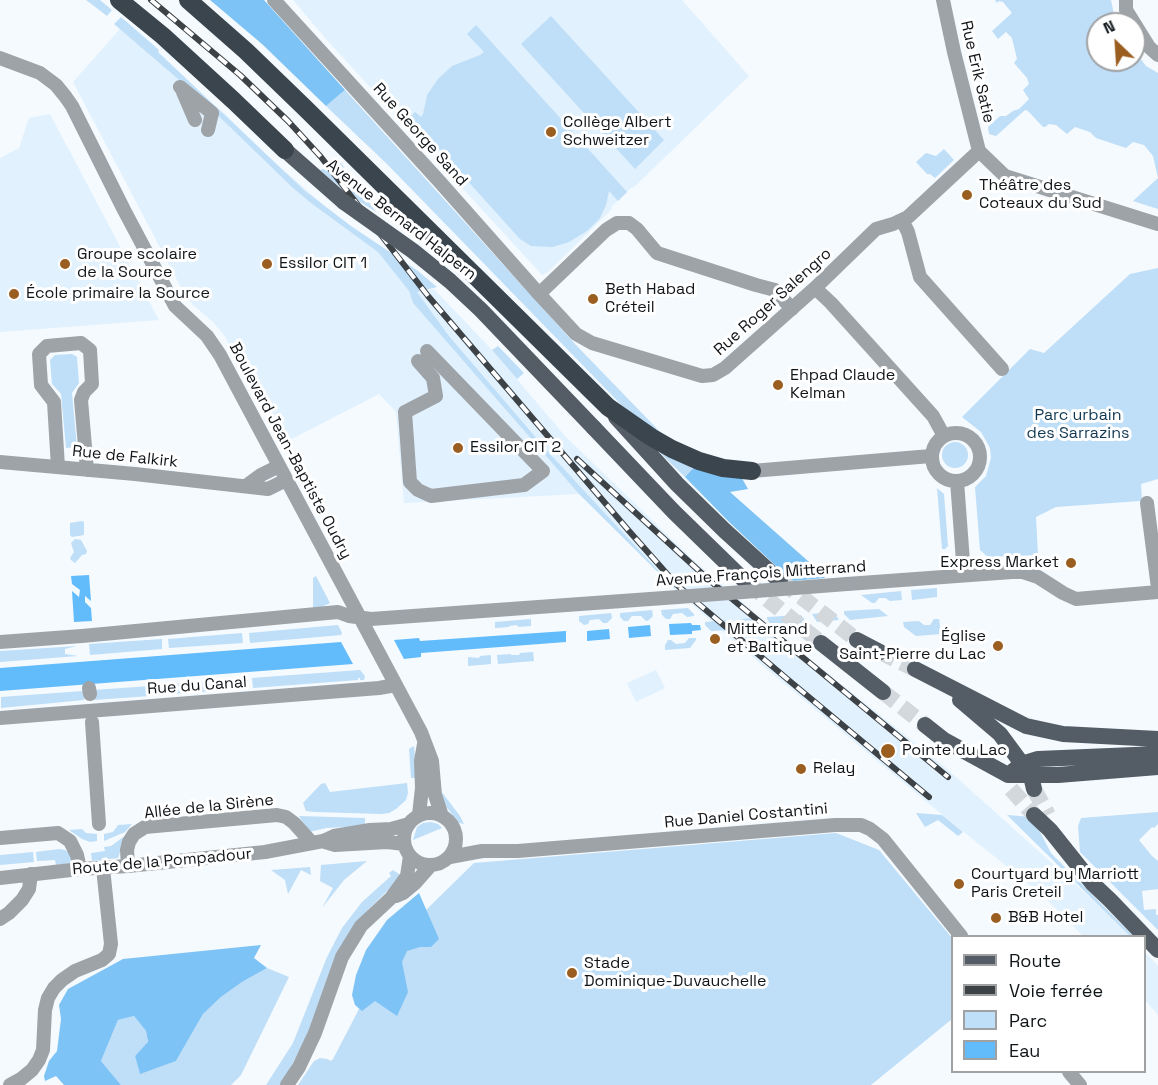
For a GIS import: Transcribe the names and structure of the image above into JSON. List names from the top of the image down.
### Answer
{
  "streets": {
    "highway": ["Avenue Bernard Halpern"],
    "street": [
      "Rue Erik Satie",
      "Rue George Sand",
      "Rue Roger Salengro",
      "Boulevard Jean-Baptiste Oudry",
      "Rue de Falkirk",
      "Avenue François Mitterrand",
      "Rue du Canal",
      "Allée de la Sirène",
      "Rue Daniel Costantini",
      "Route de la Pompadour"
    ]
  },
  "crossings": [
    ["Rue Erik Satie", "Rue Roger Salengro"],
    ["Rue George Sand", "Rue Roger Salengro"],
    ["Boulevard Jean-Baptiste Oudry", "Rue de Falkirk"],
    ["Boulevard Jean-Baptiste Oudry", "Avenue François Mitterrand"],
    ["Boulevard Jean-Baptiste Oudry", "Rue du Canal"],
    ["Boulevard Jean-Baptiste Oudry", "Rue Daniel Costantini"],
    ["Boulevard Jean-Baptiste Oudry", "Route de la Pompadour"],
    ["Allée de la Sirène", "Route de la Pompadour"],
    ["Rue Daniel Costantini", "Route de la Pompadour"]
  ],
  "parks": ["Parc urbain des Sarrazins"],
  "places": [
    "Collège Albert Schweitzer",
    "Théâtre des Coteaux du Sud",
    "Groupe scolaire de la Source",
    "Essilor CIT 1",
    "École primaire la Source",
    "Beth Habad Créteil",
    "Ehpad Claude Kelman",
    "Essilor CIT 2",
    "Express Market",
    "Mitterrand et Baltique",
    "Église Saint-Pierre du Lac",
    "Pointe du Lac",
    "Relay",
    "Courtyard by Marriott Paris Creteil",
    "B&B Hotel",
    "Stade Dominique-Duvauchelle"
  ],
  "legend": [
    "Route",
    "Voie ferrée",
    "Parc",
    "Eau"
  ],
  "north": "top left"
}
